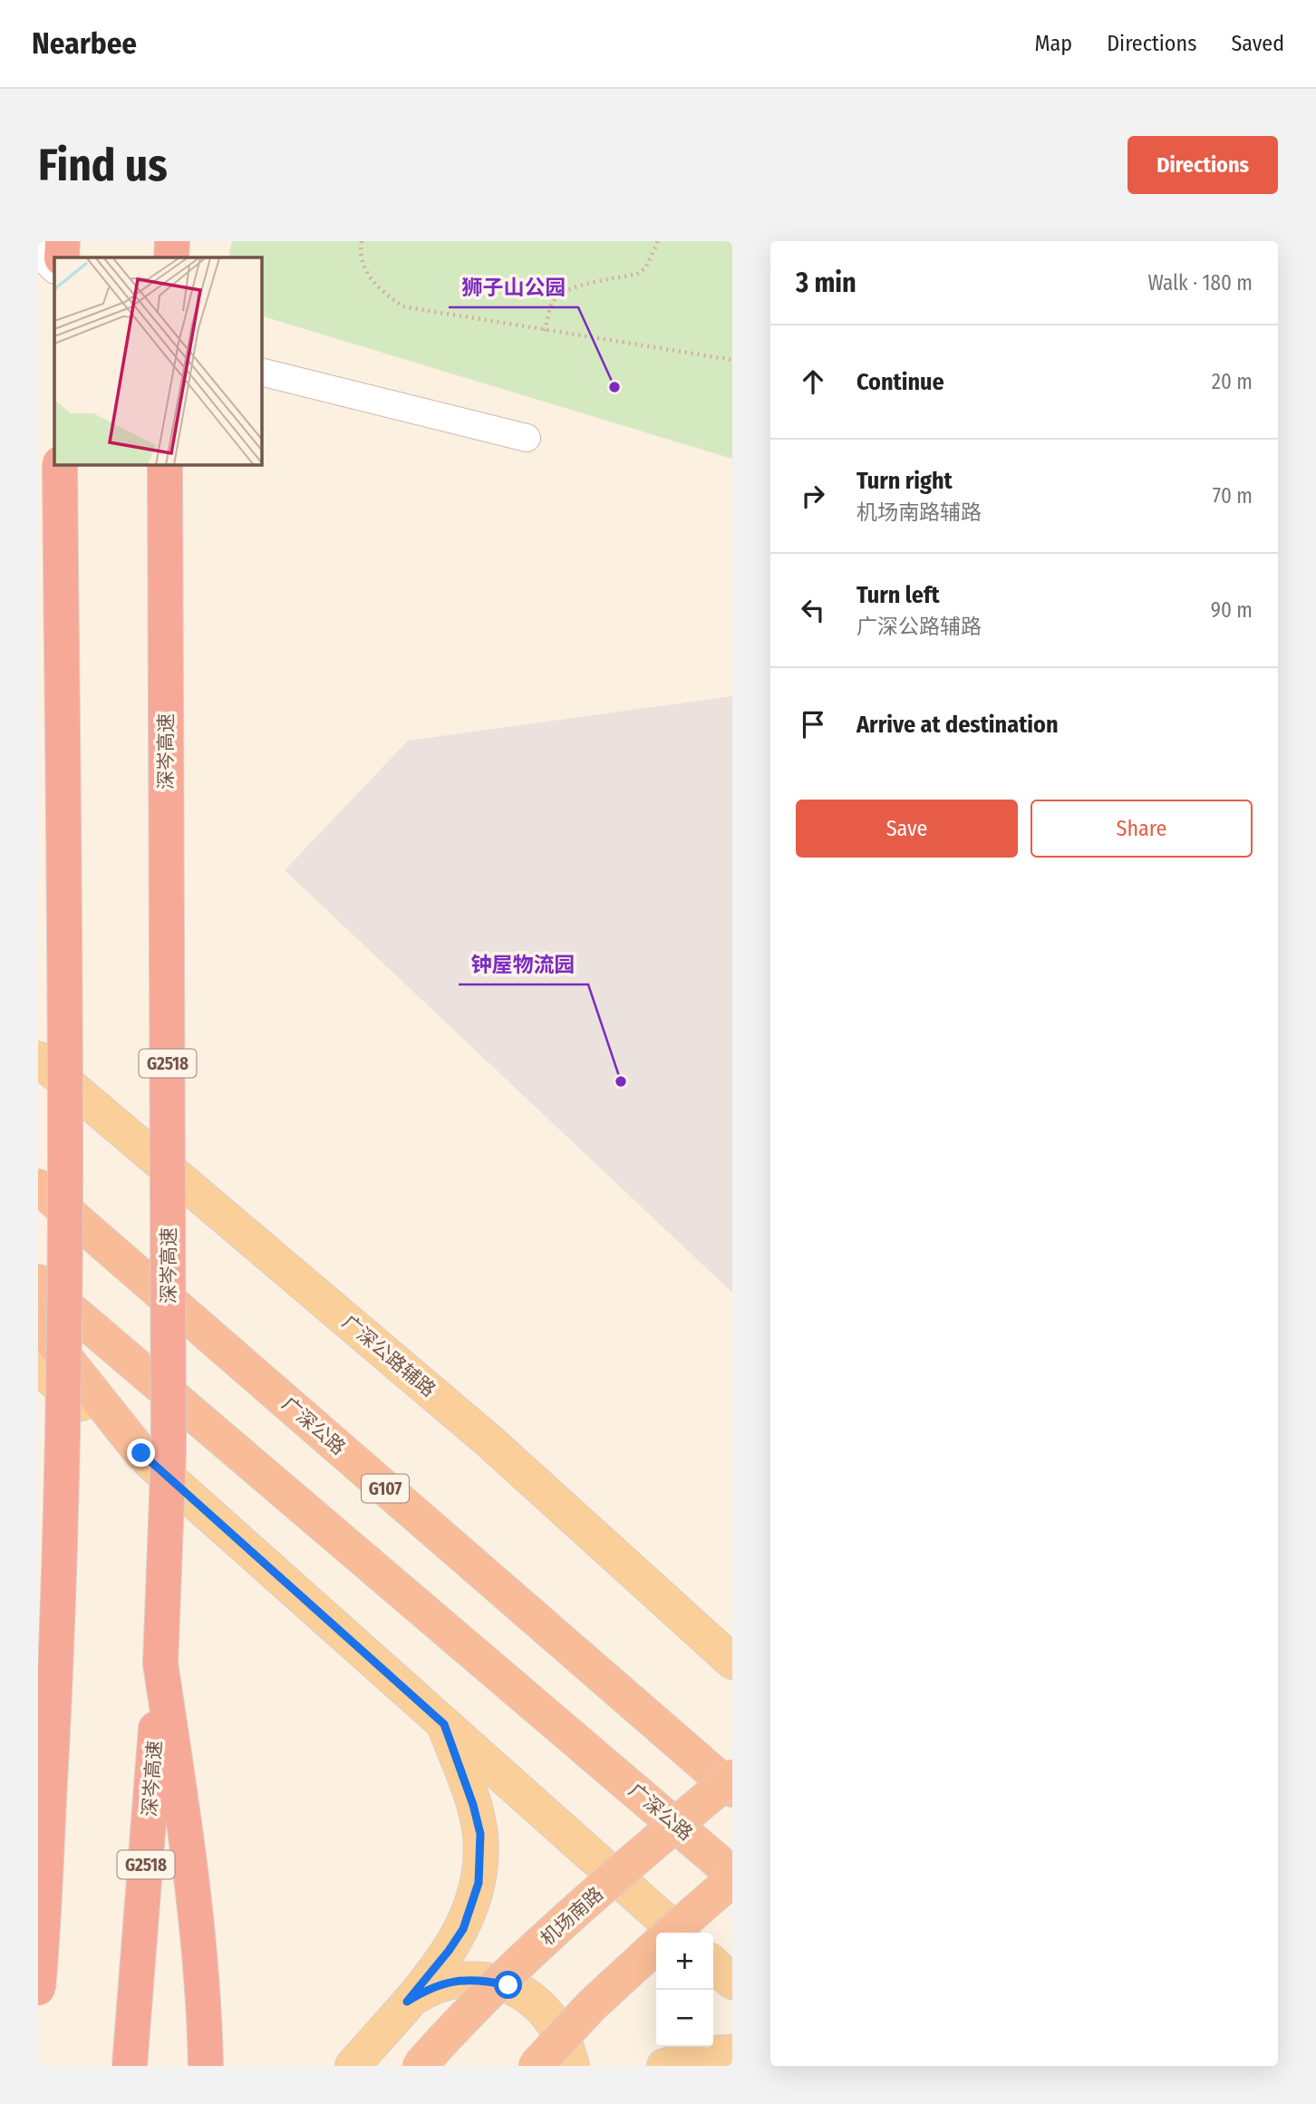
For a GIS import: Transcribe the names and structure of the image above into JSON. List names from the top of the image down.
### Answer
{
  "streets": {
    "highway": [
      "深岑高速",
      "G2518",
      "广深公路",
      "G107",
      "机场南路"
    ],
    "main road": ["广深公路辅路"]
  },
  "places": ["狮子山公园", "钟屋物流园"],
  "page": {
    "header": "Nearbee",
    "nav": ["Map", "Directions", "Saved"],
    "buttons": [
      "Directions",
      ["Save", "Share"]
    ],
    "title": "Find us",
    "heading": ["3 min", "Walk · 180 m"],
    "list": [
      ["Continue", "20 m"],
      ["Turn right", "机场南路辅路", "70 m"],
      ["Turn left", "广深公路辅路", "90 m"],
      "Arrive at destination"
    ],
    "map_buttons": ["+", "−"]
  }
}
